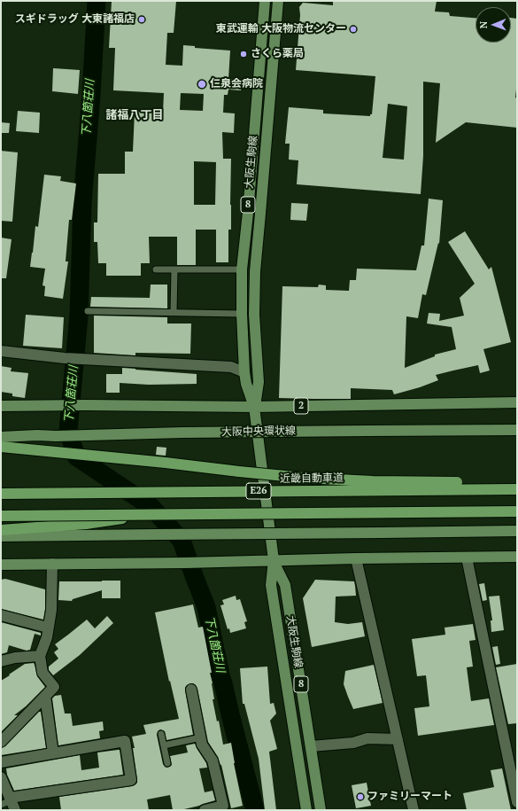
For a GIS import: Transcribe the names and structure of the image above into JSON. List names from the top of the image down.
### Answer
{
  "streets": {
    "highway": ["近畿自動車道", "E26"],
    "main road": [
      "大阪生駒線",
      "8",
      "2",
      "大阪中央環状線"
    ]
  },
  "crossings": [
    ["大阪生駒線", "2"]
  ],
  "districts": ["諸福八丁目"],
  "water": ["下八箇荘川"],
  "places": [
    "スギドラッグ 大東諸福店",
    "東武運輸 大阪物流センター",
    "さくら薬局",
    "仁泉会病院",
    "ファミリーマート"
  ],
  "north": "left"
}
